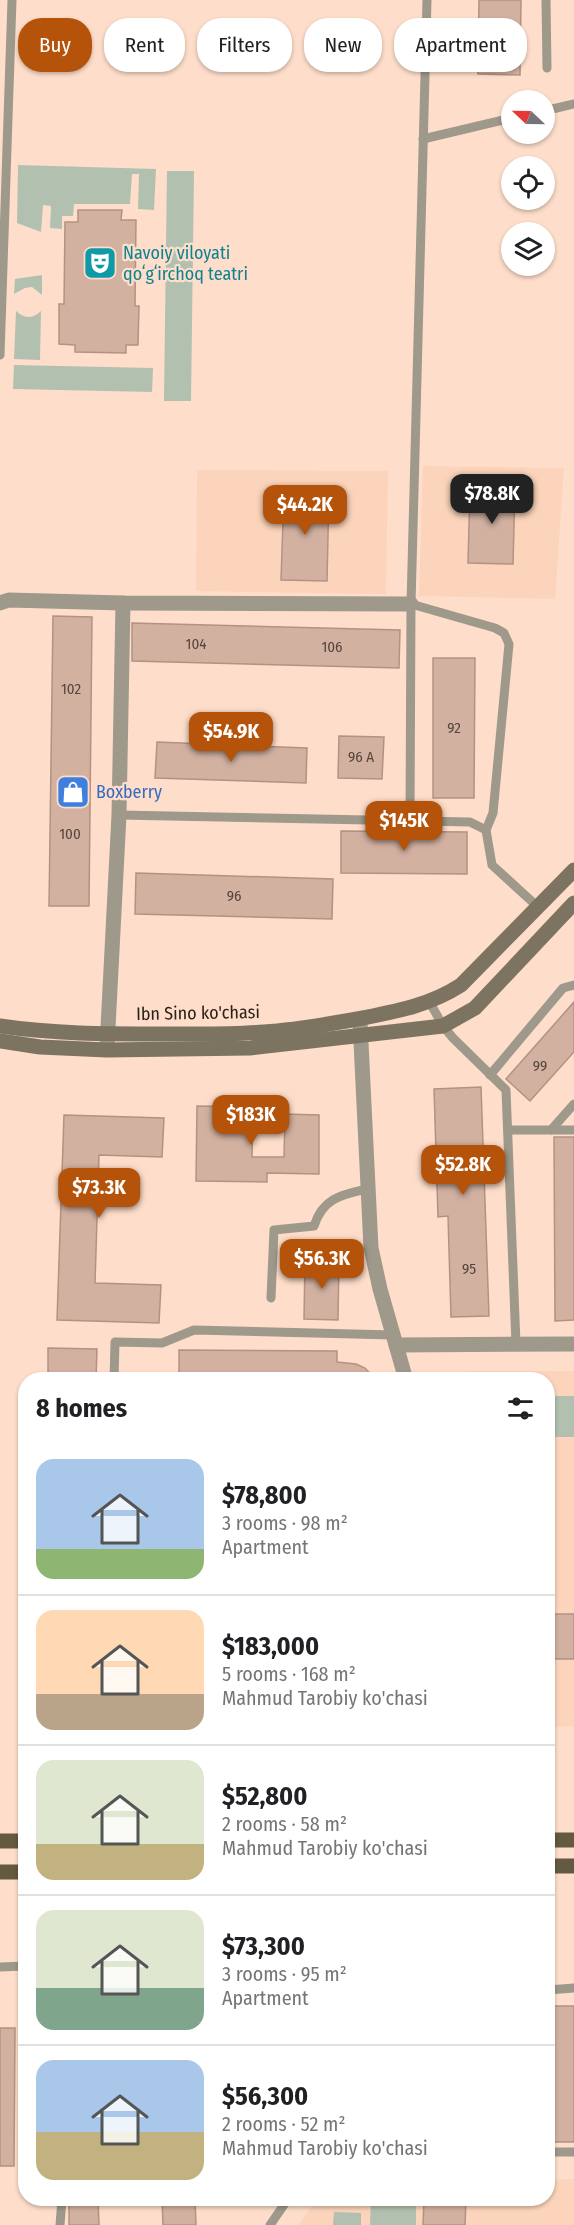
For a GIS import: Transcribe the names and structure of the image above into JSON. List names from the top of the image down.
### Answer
{
  "streets": {
    "main road": ["Ibn Sino ko'chasi"]
  },
  "places": {
    "theatre": ["Navoiy viloyati qoʻgʻirchoq teatri"],
    "shop": ["Boxberry"]
  },
  "house_numbers": [
    "104",
    "106",
    "102",
    "92",
    "96 А",
    "100",
    "96",
    "99",
    "95"
  ],
  "north": "left",
  "page": {
    "chip": [
      "Buy",
      "Rent",
      "Filters",
      "New",
      "Apartment"
    ],
    "price": [
      "$78.8K",
      "$44.2K",
      "$54.9K",
      "$145K",
      "$183K",
      "$52.8K",
      "$73.3K",
      "$56.3K"
    ],
    "heading": "8 homes",
    "list": [
      {
        "name": "$78,800",
        "note": "3 rooms · 98 m² · Apartment"
      },
      {
        "name": "$183,000",
        "note": "5 rooms · 168 m² · Mahmud Tarobiy ko'chasi"
      },
      {
        "name": "$52,800",
        "note": "2 rooms · 58 m² · Mahmud Tarobiy ko'chasi"
      },
      {
        "name": "$73,300",
        "note": "3 rooms · 95 m² · Apartment"
      },
      {
        "name": "$56,300",
        "note": "2 rooms · 52 m² · Mahmud Tarobiy ko'chasi"
      }
    ]
  }
}
